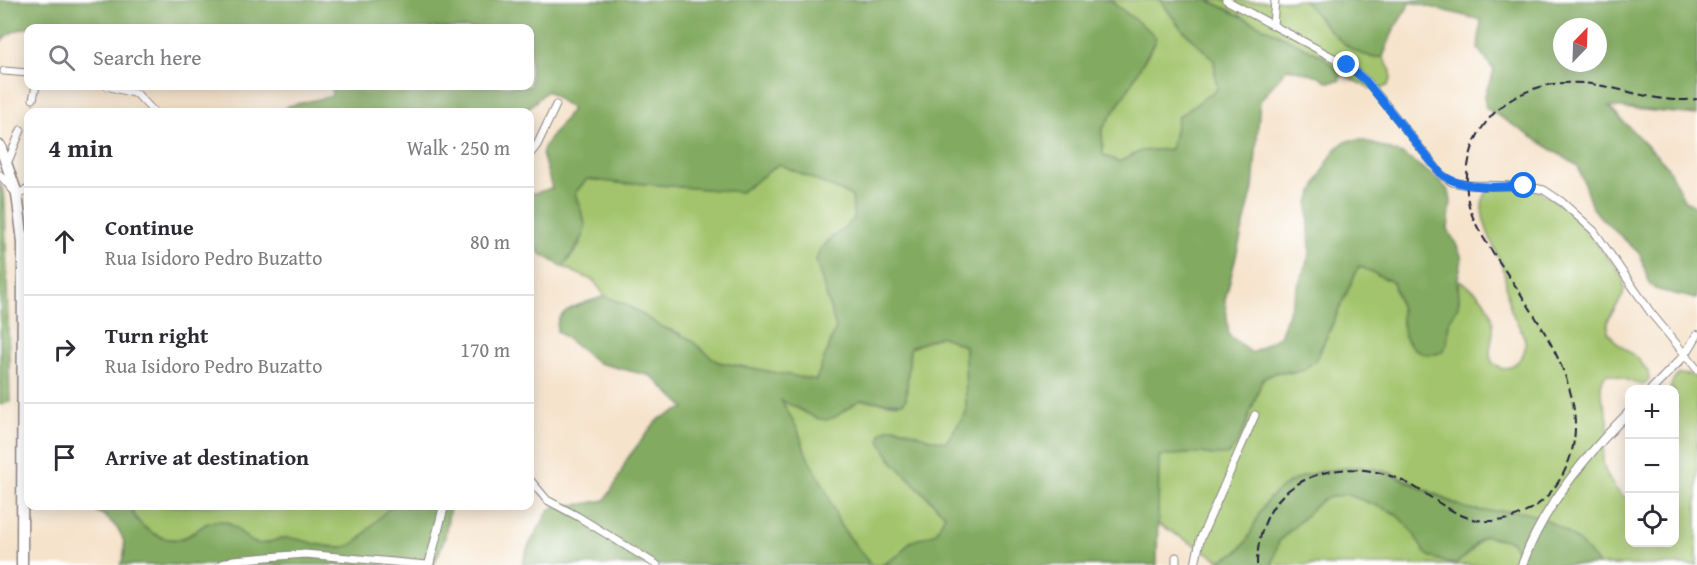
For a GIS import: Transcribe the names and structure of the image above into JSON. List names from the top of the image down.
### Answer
{
  "north": "top right",
  "page": {
    "search": "Search here",
    "heading": ["4 min", "Walk · 250 m"],
    "list": [
      ["Continue", "Rua Isidoro Pedro Buzatto", "80 m"],
      ["Turn right", "Rua Isidoro Pedro Buzatto", "170 m"],
      "Arrive at destination"
    ],
    "map_buttons": ["+", "−"]
  }
}
